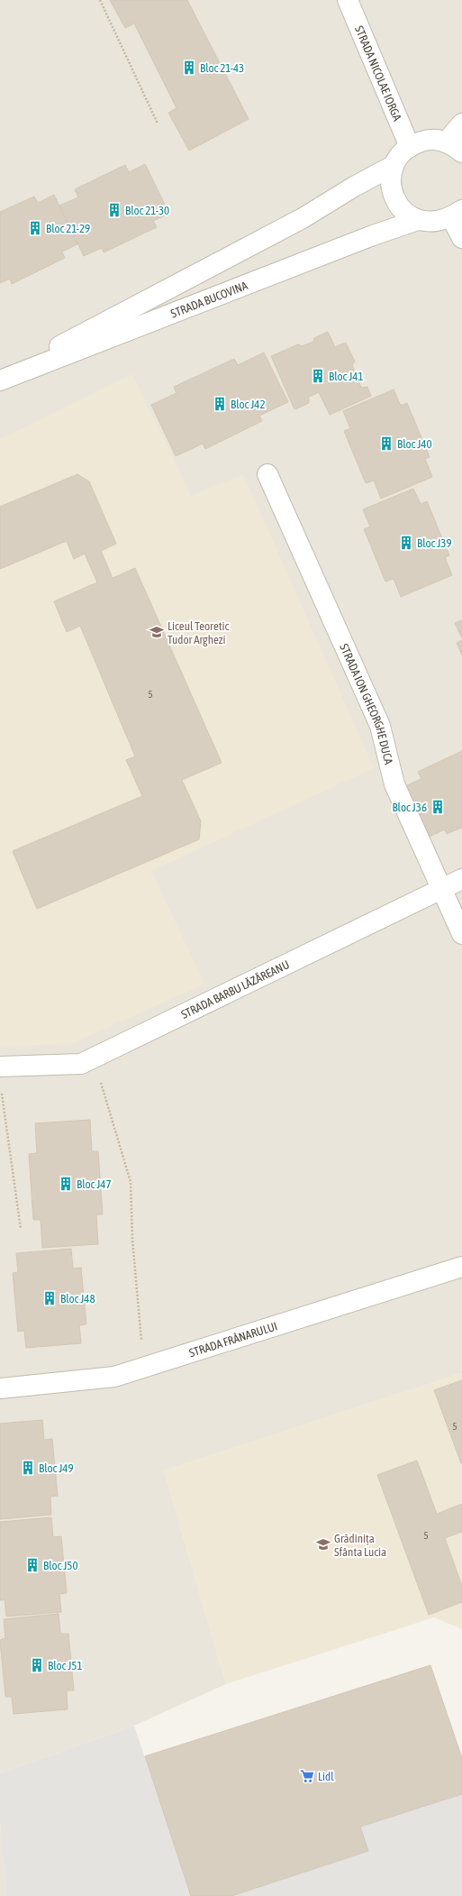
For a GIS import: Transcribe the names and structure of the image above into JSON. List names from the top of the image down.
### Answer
{
  "streets": {
    "street": [
      "STRADA NICOLAE IORGA",
      "STRADA BUCOVINA",
      "STRADA ION GHEORGHE DUCA",
      "STRADA BARBU LĂZĂREANU",
      "STRADA FRÂNARULUI"
    ]
  },
  "crossings": [
    ["STRADA ION GHEORGHE DUCA", "STRADA BARBU LĂZĂREANU"]
  ],
  "places": {
    "building": [
      "Bloc 21-43",
      "Bloc 21-30",
      "Bloc 21-29",
      "Bloc J41",
      "Bloc J42",
      "Bloc J40",
      "Bloc J39",
      "Bloc J36",
      "Bloc J47",
      "Bloc J48",
      "Bloc J49",
      "Bloc J50",
      "Bloc J51"
    ],
    "school or university": ["Liceul Teoretic Tudor Arghezi", "Grădinița Sfânta Lucia"],
    "supermarket": ["Lidl"]
  },
  "house_numbers": ["5", "5", "5"]
}
